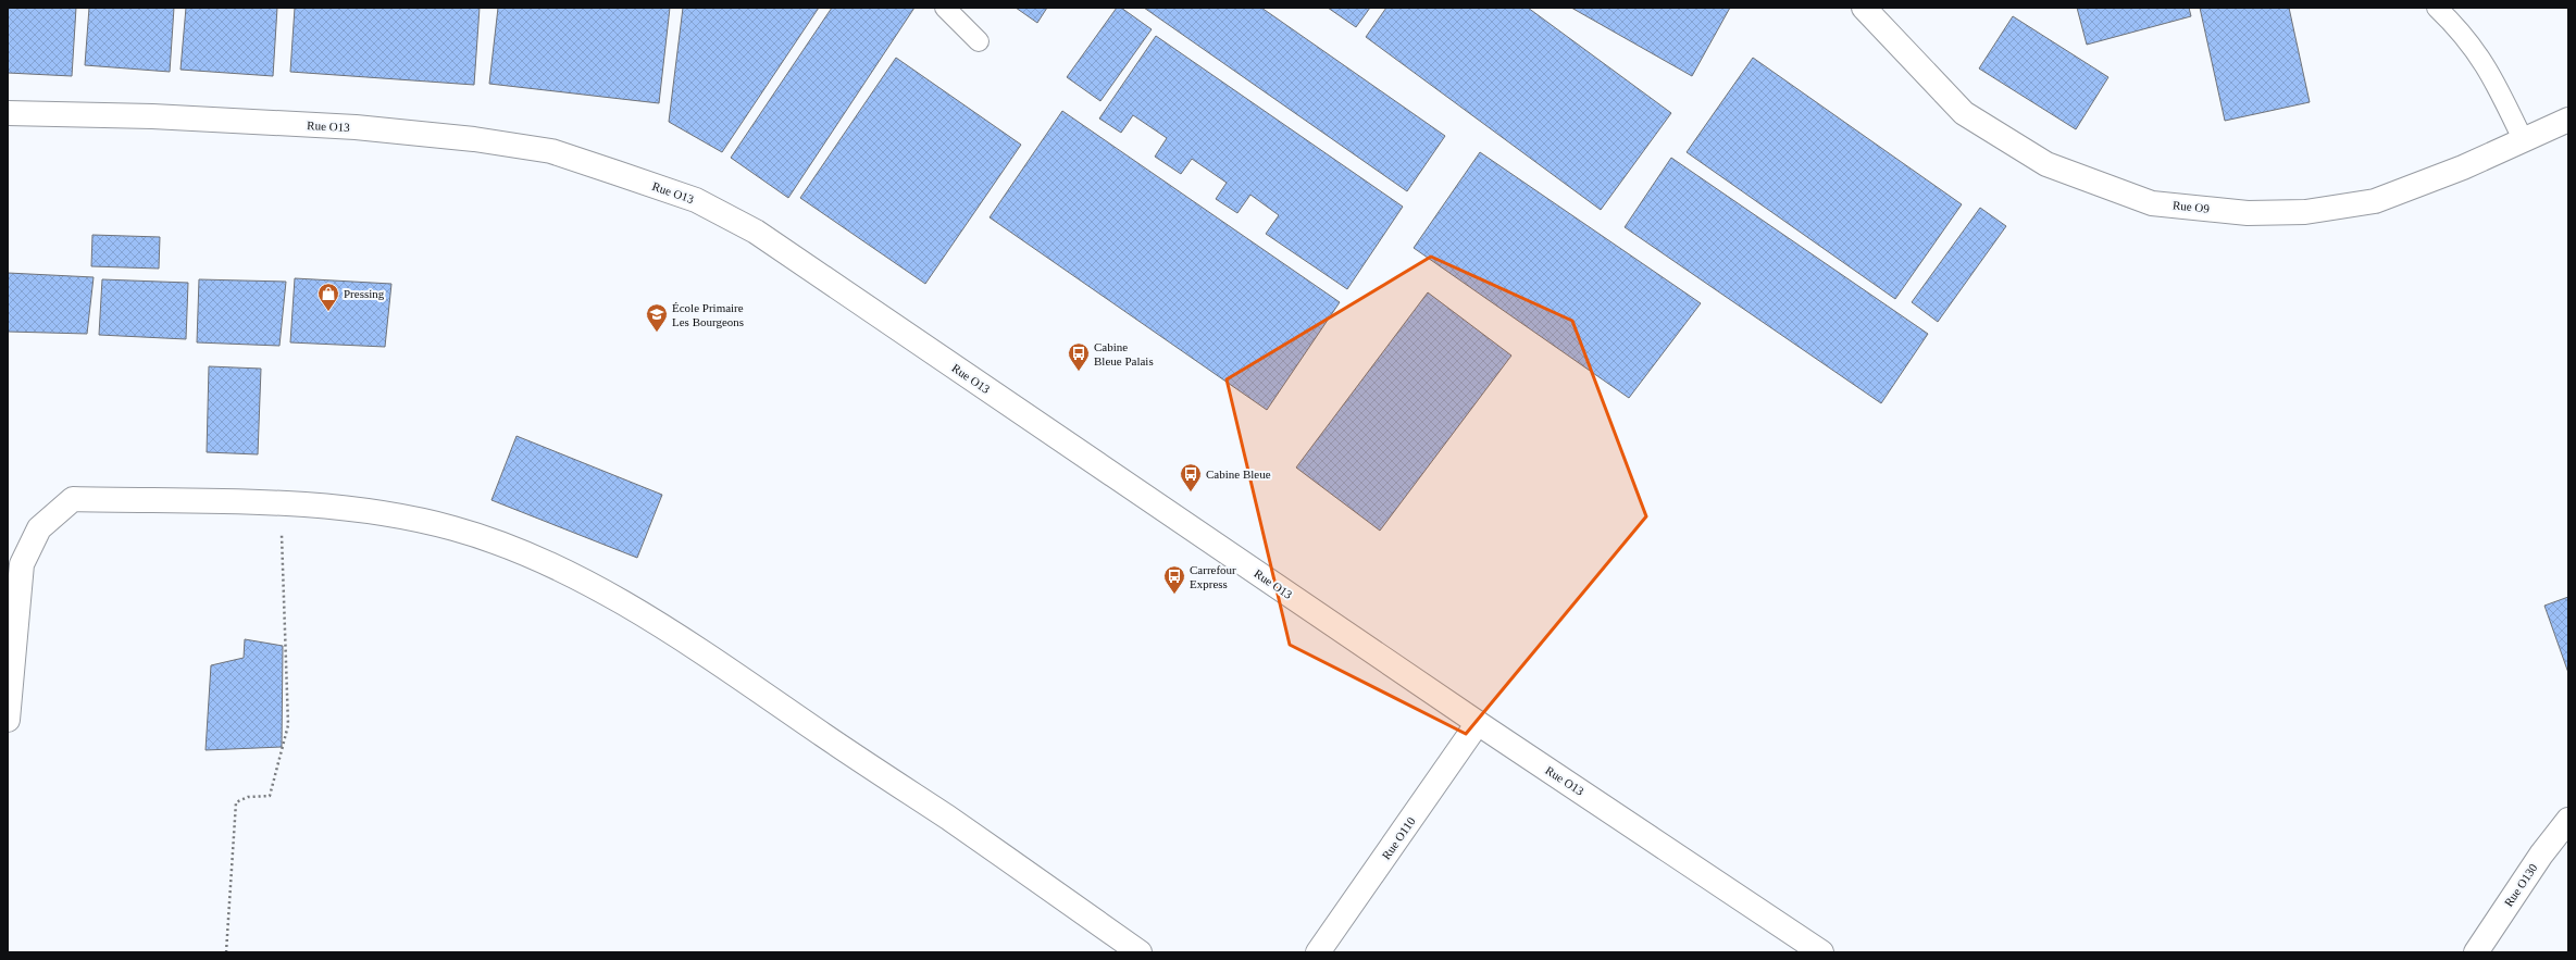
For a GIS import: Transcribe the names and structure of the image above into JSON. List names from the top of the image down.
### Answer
{
  "streets": {
    "street": [
      "Rue O13",
      "Rue O9",
      "Rue O110",
      "Rue O130"
    ]
  },
  "crossings": [
    ["Rue O13", "Rue O110"]
  ],
  "places": {
    "shop": ["Pressing"],
    "school or university": ["École Primaire Les Bourgeons"],
    "bus stop": ["Cabine Bleue Palais", "Cabine Bleue", "Carrefour Express"]
  }
}
